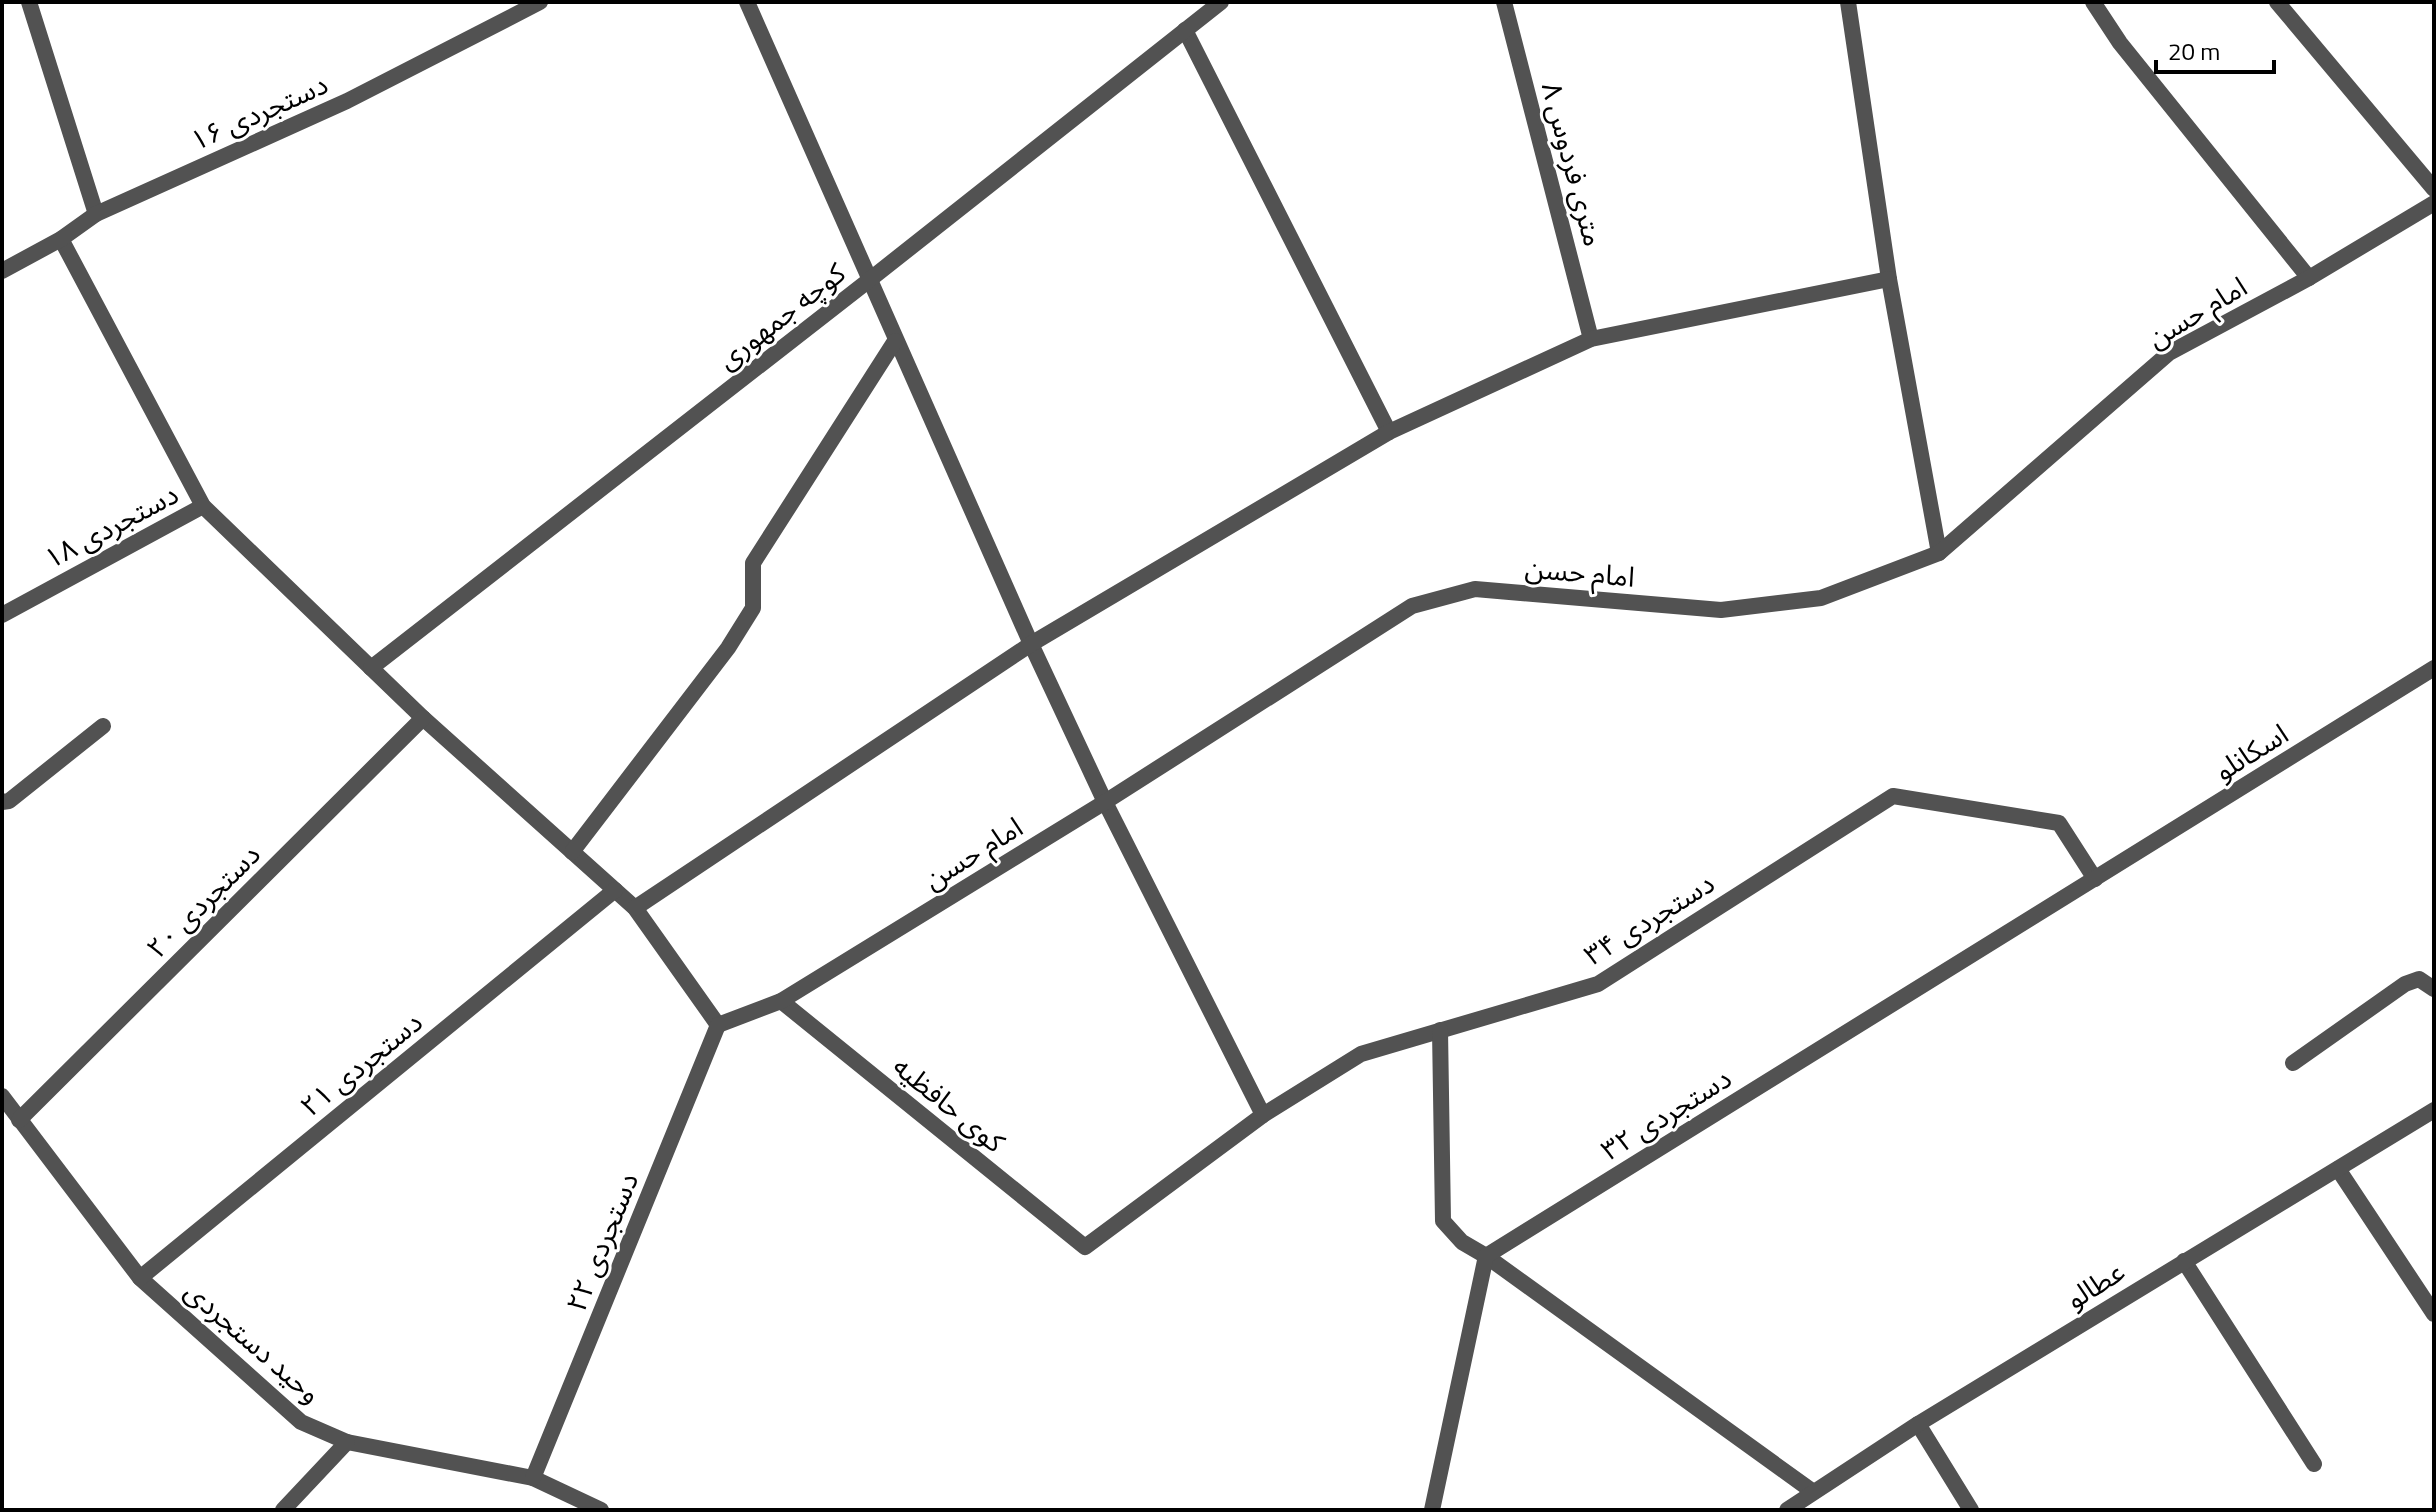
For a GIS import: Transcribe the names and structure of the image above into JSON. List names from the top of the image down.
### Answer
{
  "streets": {
    "street": [
      "دستجردی ۱۶",
      "۸ متری فردوس",
      "امام حسن",
      "کوچه جمهوری",
      "دستجردی ۱۸",
      "اسکانلو",
      "دستجردی ۲۰",
      "دستجردی ۳۴",
      "دستجردی ۲۱",
      "کوی حافظیه",
      "دستجردی ۳۲",
      "دستجردی ۲۲",
      "عطالو",
      "وحید دستجردی"
    ]
  },
  "crossings": [
    ["امام حسن", "کوی حافظیه"],
    ["امام حسن", "دستجردی ۲۲"],
    ["اسکانلو", "دستجردی ۳۴"],
    ["اسکانلو", "دستجردی ۳۲"],
    ["دستجردی ۲۰", "وحید دستجردی"],
    ["دستجردی ۳۴", "کوی حافظیه"],
    ["دستجردی ۳۴", "دستجردی ۳۲"],
    ["دستجردی ۲۱", "وحید دستجردی"],
    ["دستجردی ۲۲", "وحید دستجردی"]
  ],
  "scale_bar": "20 m"
}
